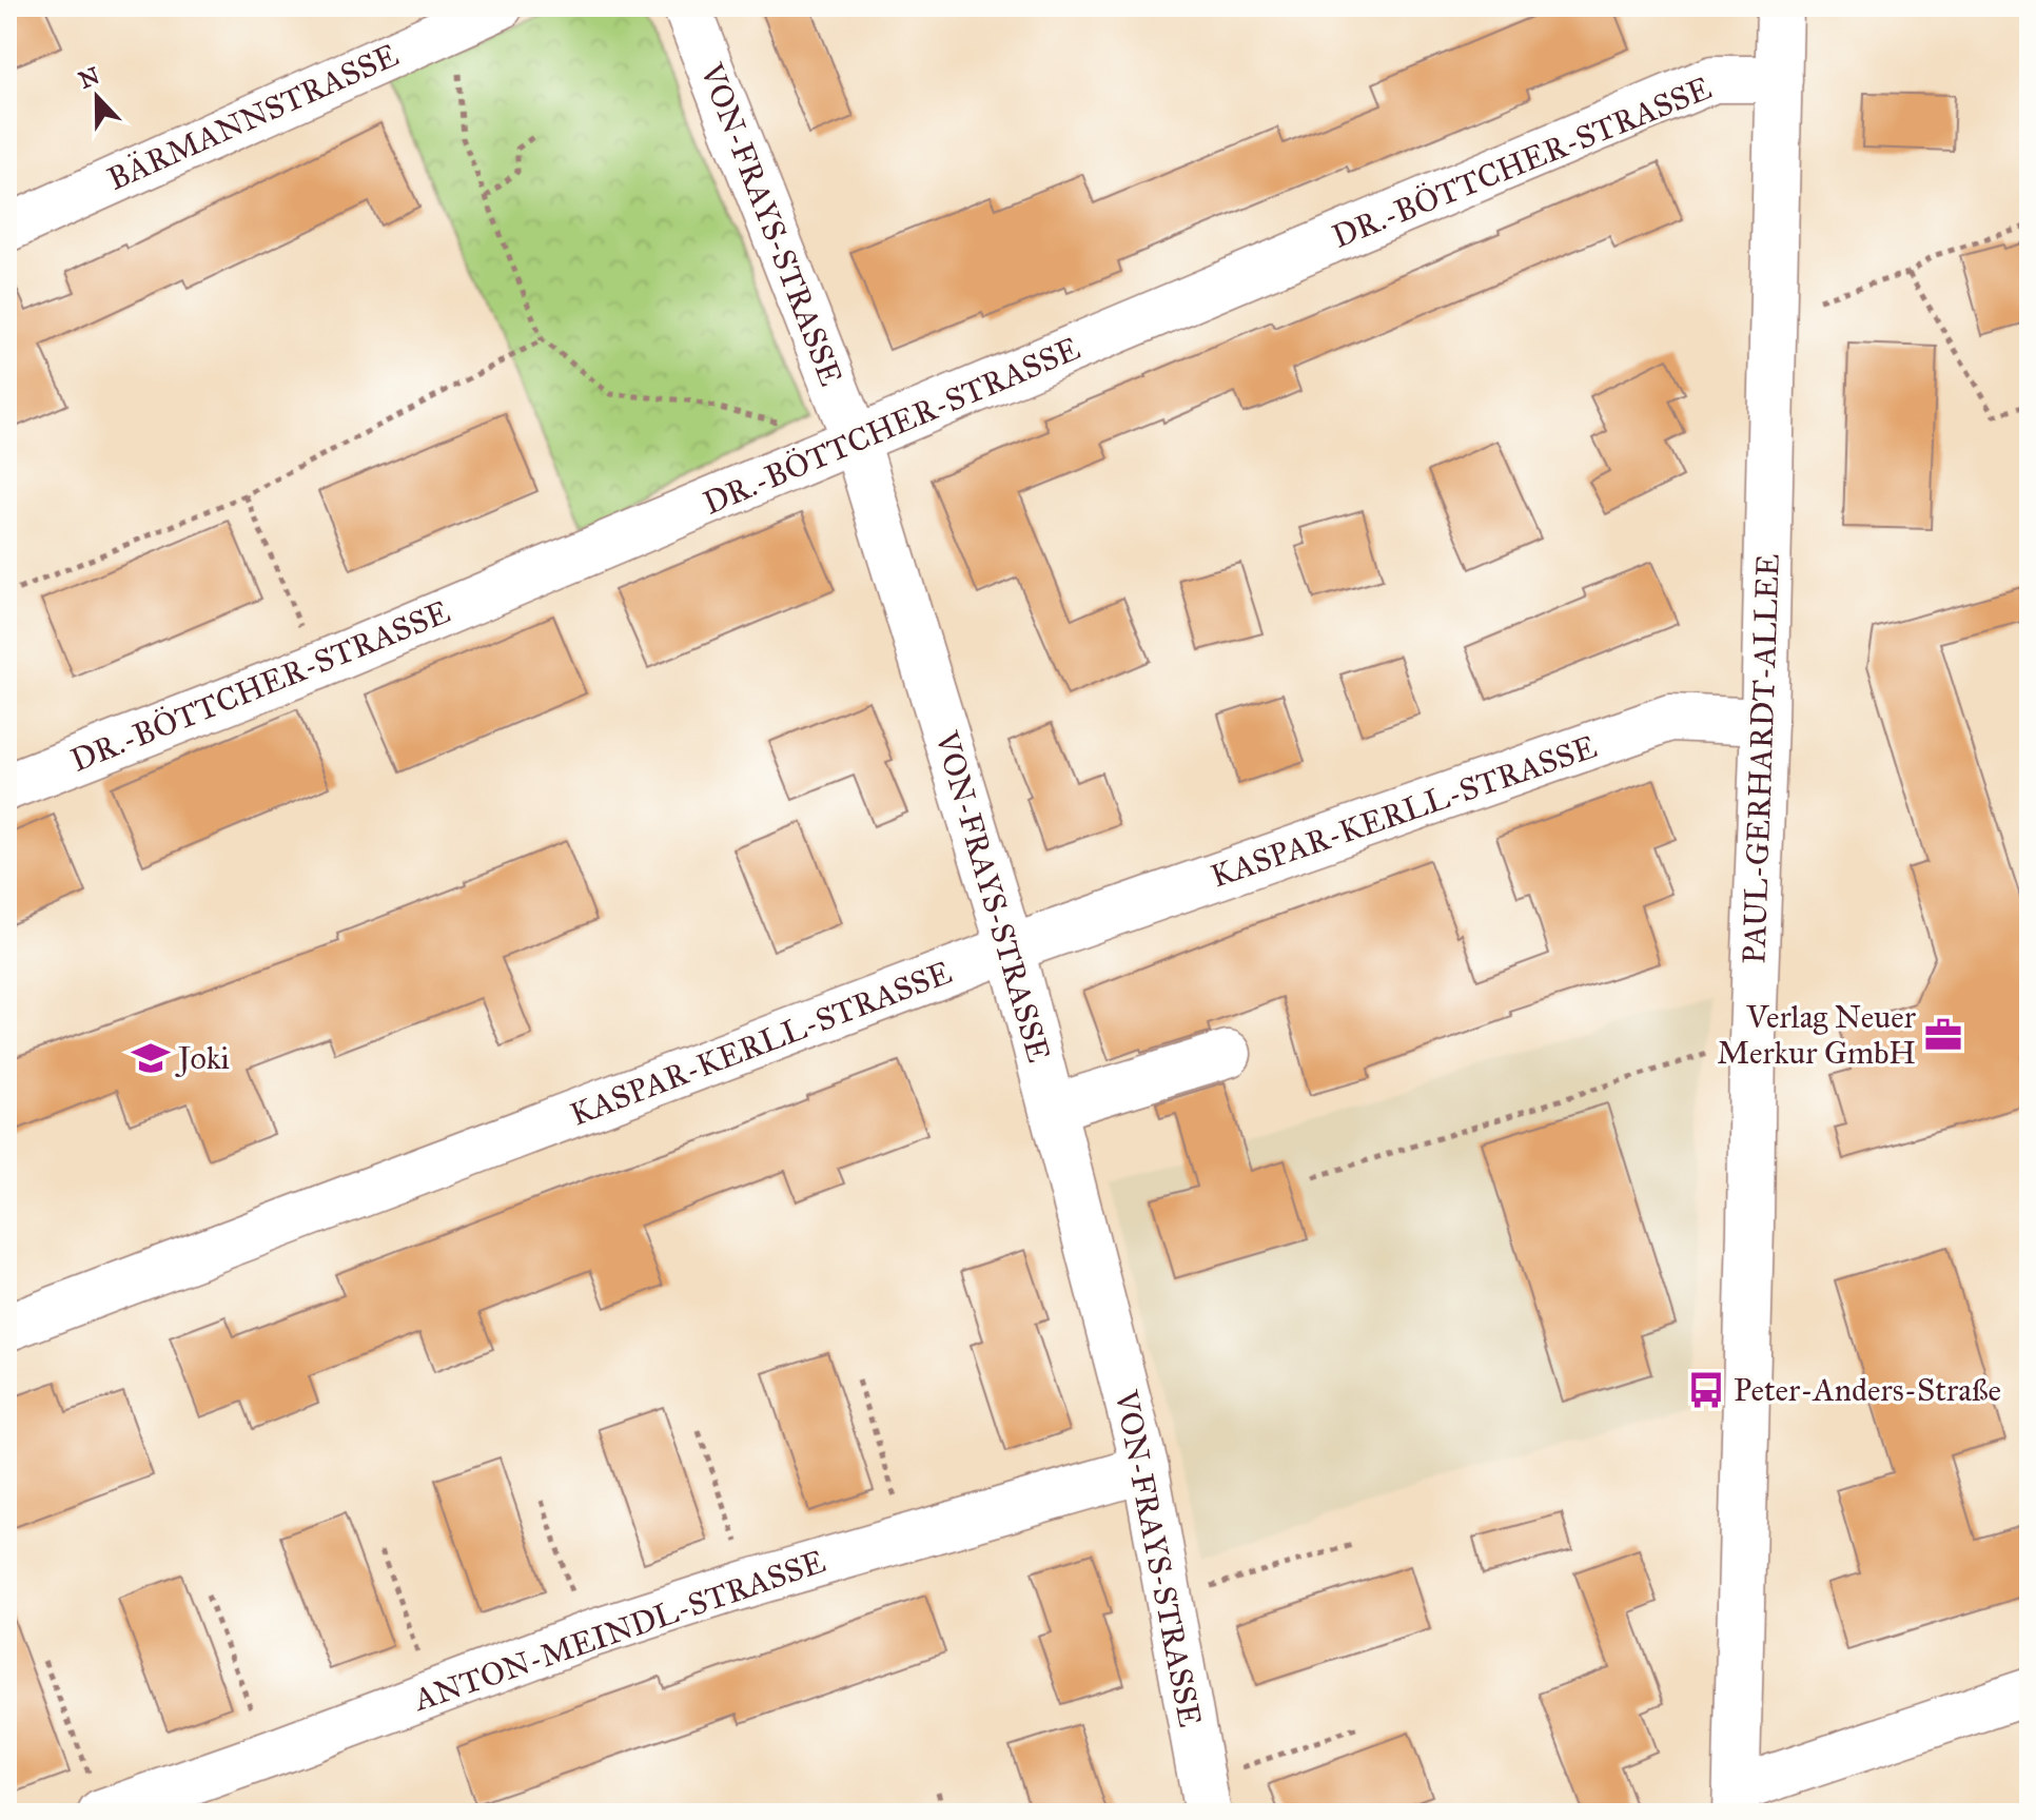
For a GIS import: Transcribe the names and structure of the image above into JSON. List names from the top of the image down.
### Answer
{
  "streets": {
    "street": [
      "BÄRMANNSTRASSE",
      "DR.-BÖTTCHER-STRASSE",
      "VON-FRAYS-STRASSE",
      "PAUL-GERHARDT-ALLEE",
      "KASPAR-KERLL-STRASSE",
      "ANTON-MEINDL-STRASSE"
    ]
  },
  "crossings": [
    ["DR.-BÖTTCHER-STRASSE", "VON-FRAYS-STRASSE"],
    ["DR.-BÖTTCHER-STRASSE", "PAUL-GERHARDT-ALLEE"],
    ["VON-FRAYS-STRASSE", "KASPAR-KERLL-STRASSE"],
    ["VON-FRAYS-STRASSE", "ANTON-MEINDL-STRASSE"],
    ["PAUL-GERHARDT-ALLEE", "KASPAR-KERLL-STRASSE"]
  ],
  "places": {
    "office": ["Verlag Neuer Merkur GmbH"],
    "school or university": ["Joki"],
    "bus stop": ["Peter-Anders-Straße"]
  },
  "north": "top"
}
